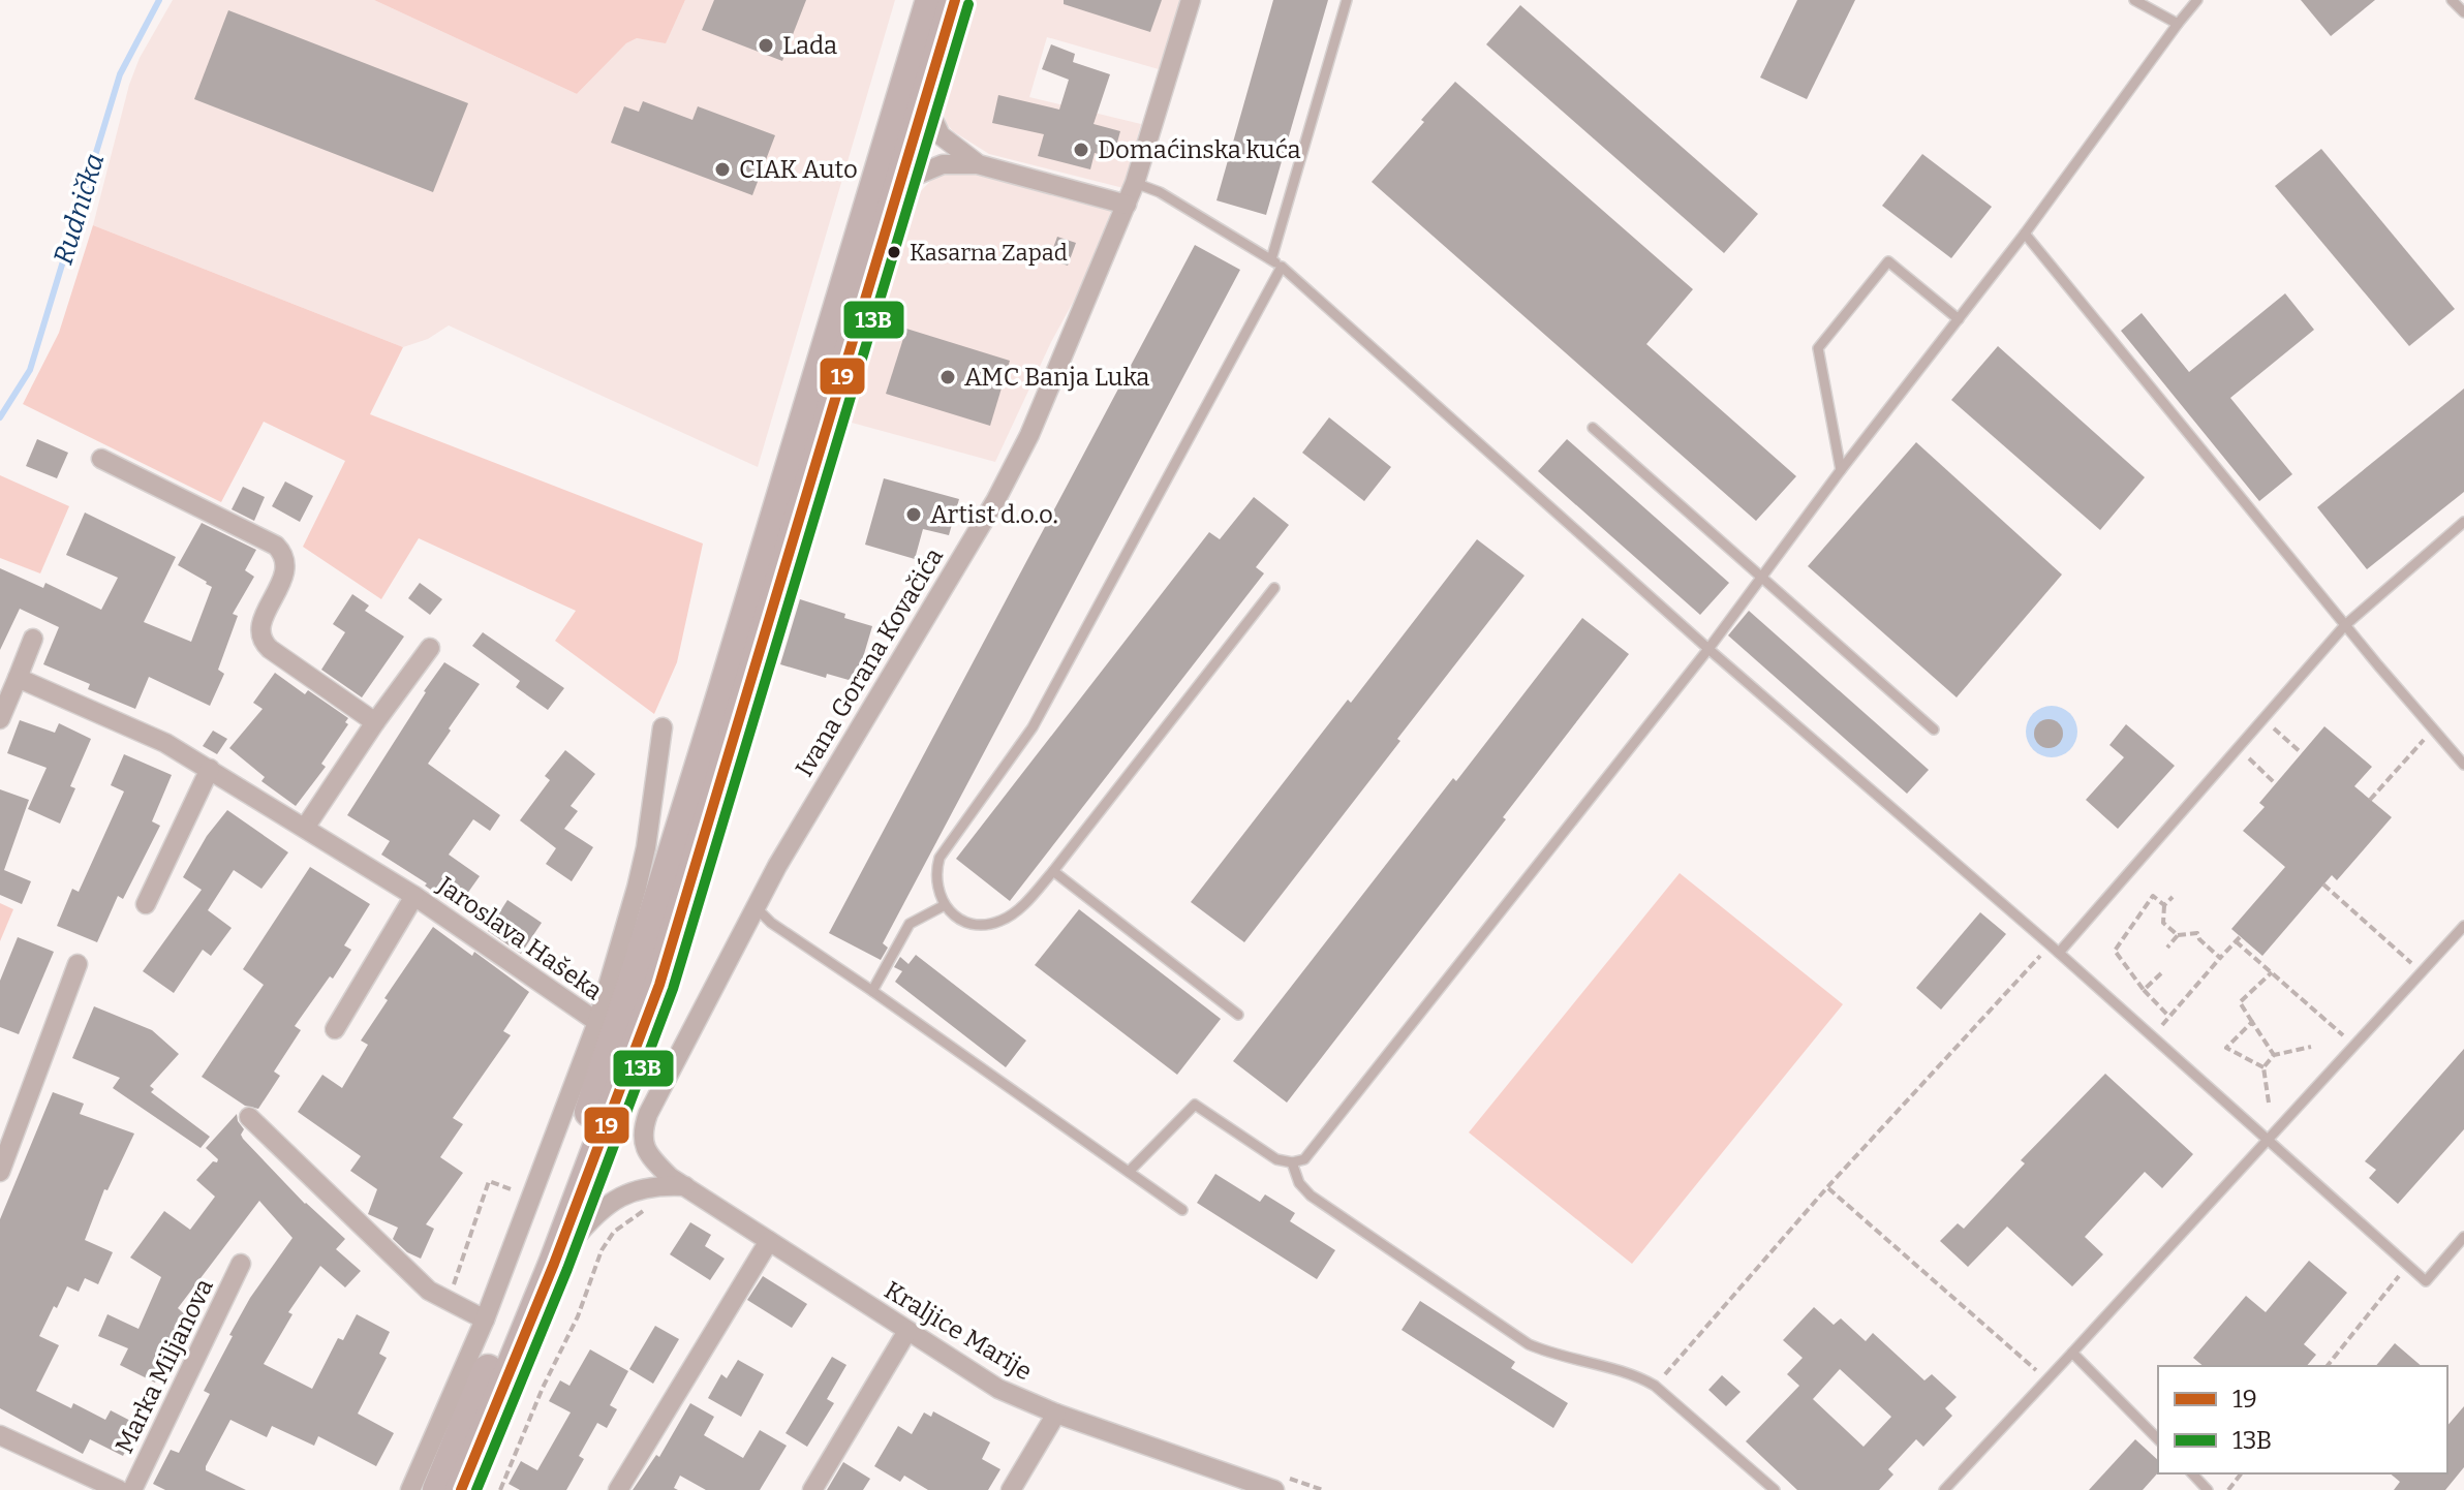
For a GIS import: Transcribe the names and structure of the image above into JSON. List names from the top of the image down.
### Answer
{
  "streets": {
    "street": [
      "Ivana Gorana Kovačića",
      "Jaroslava Hašeka",
      "Kraljice Marije",
      "Marka Miljanova"
    ]
  },
  "crossings": [
    ["Ivana Gorana Kovačića", "Kraljice Marije"]
  ],
  "water": ["Rudnička"],
  "places": [
    "Lada",
    "Domaćinska kuća",
    "CIAK Auto",
    "Kasarna Zapad",
    "AMC Banja Luka",
    "Artist d.o.o."
  ],
  "lines": ["transit line 19", "transit line 13B"],
  "legend": ["19", "13B"]
}
